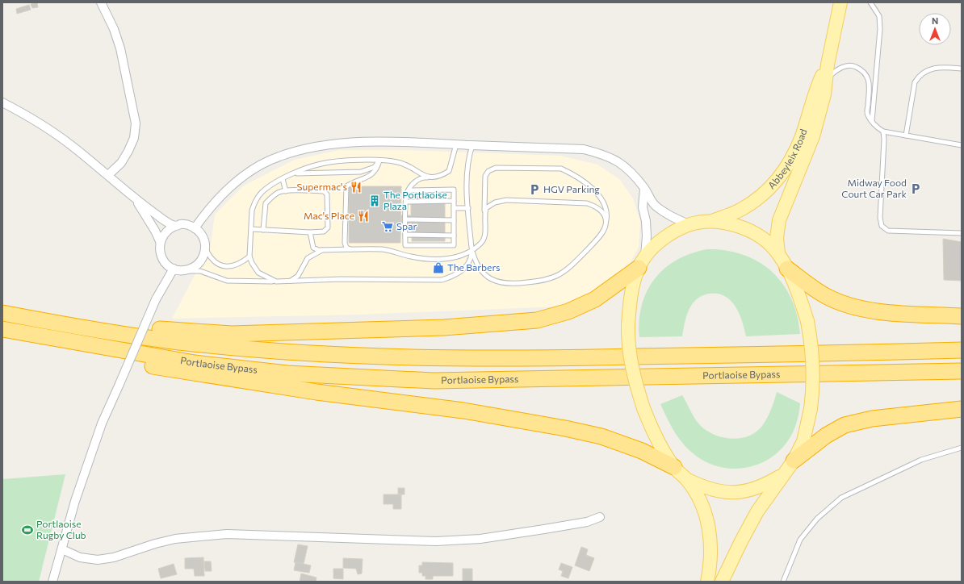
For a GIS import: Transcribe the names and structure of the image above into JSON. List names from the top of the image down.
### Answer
{
  "streets": {
    "highway": ["Portlaoise Bypass"],
    "main road": ["Abbeyleix Road"]
  },
  "places": {
    "restaurant": ["Supermac's", "Mac's Place"],
    "parking": ["Midway Food Court Car Park", "HGV Parking"],
    "building": ["The Portlaoise Plaza"],
    "supermarket": ["Spar"],
    "shop": ["The Barbers"],
    "sports": ["Portlaoise Rugby Club"]
  },
  "north": "top"
}
